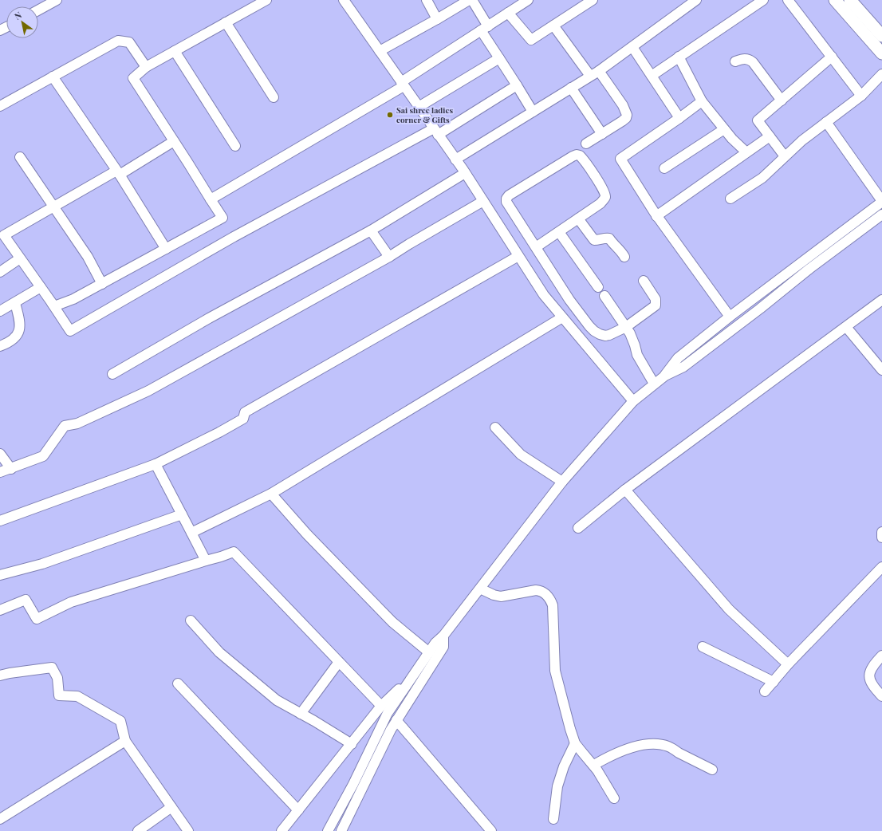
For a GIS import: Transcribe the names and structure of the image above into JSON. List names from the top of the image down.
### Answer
{
  "places": ["Sai shree ladies corner & Gifts"],
  "north": "top left"
}
